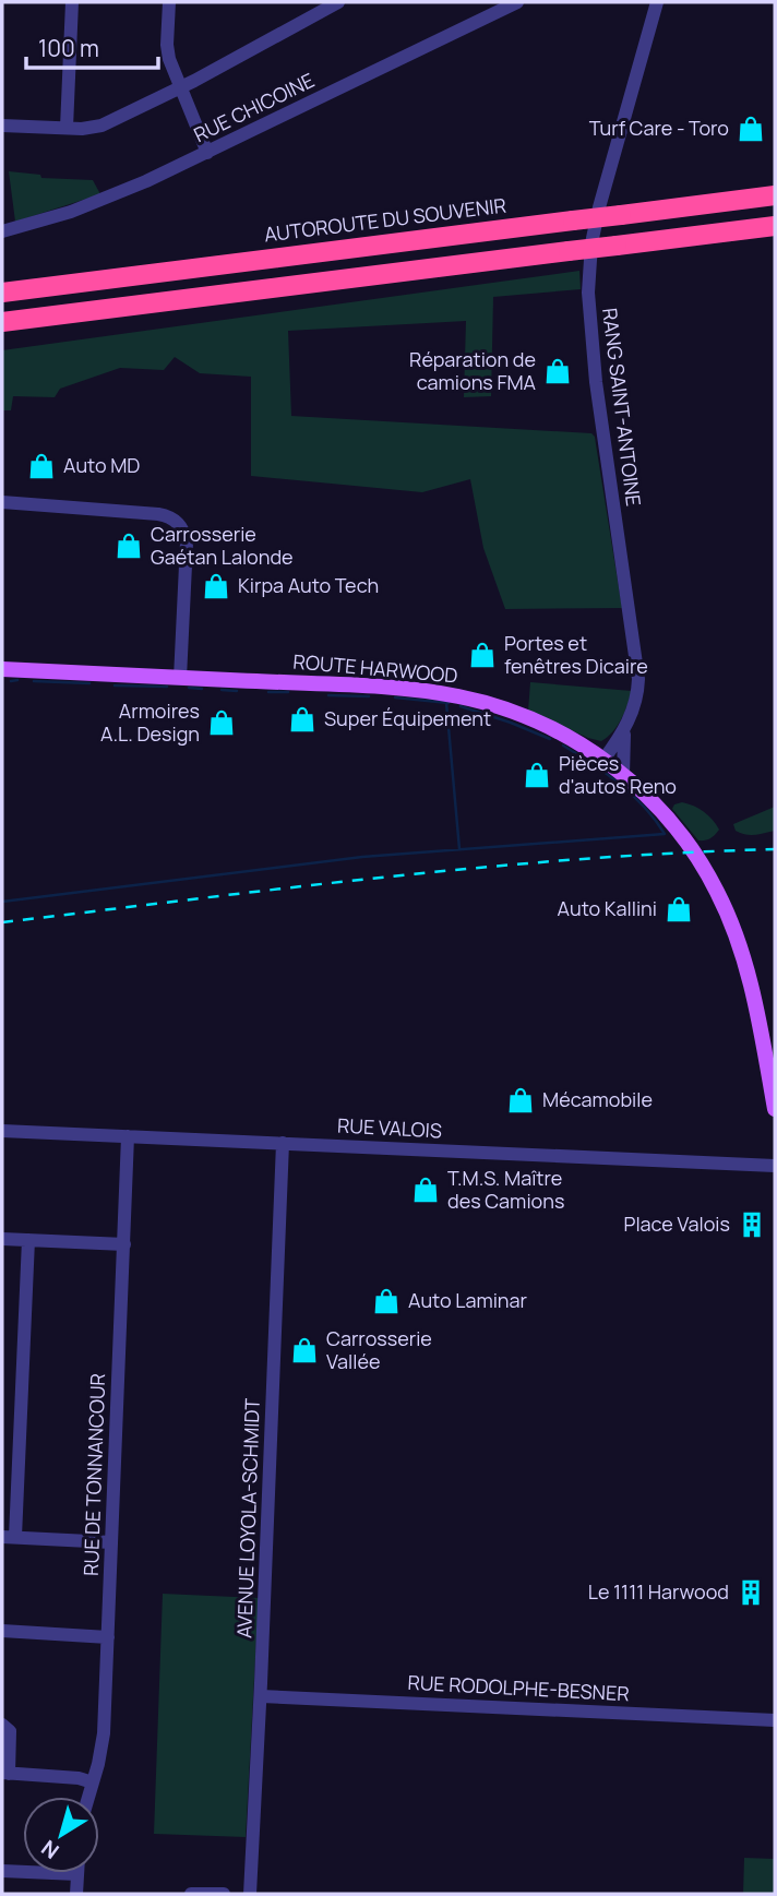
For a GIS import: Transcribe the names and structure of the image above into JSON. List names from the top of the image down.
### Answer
{
  "streets": {
    "highway": ["AUTOROUTE DU SOUVENIR"],
    "main road": ["ROUTE HARWOOD"],
    "street": [
      "RUE CHICOINE",
      "RANG SAINT-ANTOINE",
      "RUE VALOIS",
      "RUE DE TONNANCOUR",
      "AVENUE LOYOLA-SCHMIDT",
      "RUE RODOLPHE-BESNER"
    ]
  },
  "crossings": [
    ["RANG SAINT-ANTOINE", "ROUTE HARWOOD"],
    ["RUE VALOIS", "RUE DE TONNANCOUR"],
    ["RUE VALOIS", "AVENUE LOYOLA-SCHMIDT"],
    ["AVENUE LOYOLA-SCHMIDT", "RUE RODOLPHE-BESNER"]
  ],
  "places": {
    "shop": [
      "Turf Care - Toro",
      "Réparation de camions FMA",
      "Auto MD",
      "Carrosserie Gaétan Lalonde",
      "Kirpa Auto Tech",
      "Portes et fenêtres Dicaire",
      "Super Équipement",
      "Armoires A.L. Design",
      "Pièces d'autos Reno",
      "Auto Kallini",
      "Mécamobile",
      "T.M.S. Maître des Camions",
      "Auto Laminar",
      "Carrosserie Vallée"
    ],
    "building": ["Place Valois", "Le 1111 Harwood"]
  },
  "scale_bar": "100 m",
  "north": "bottom left"
}
